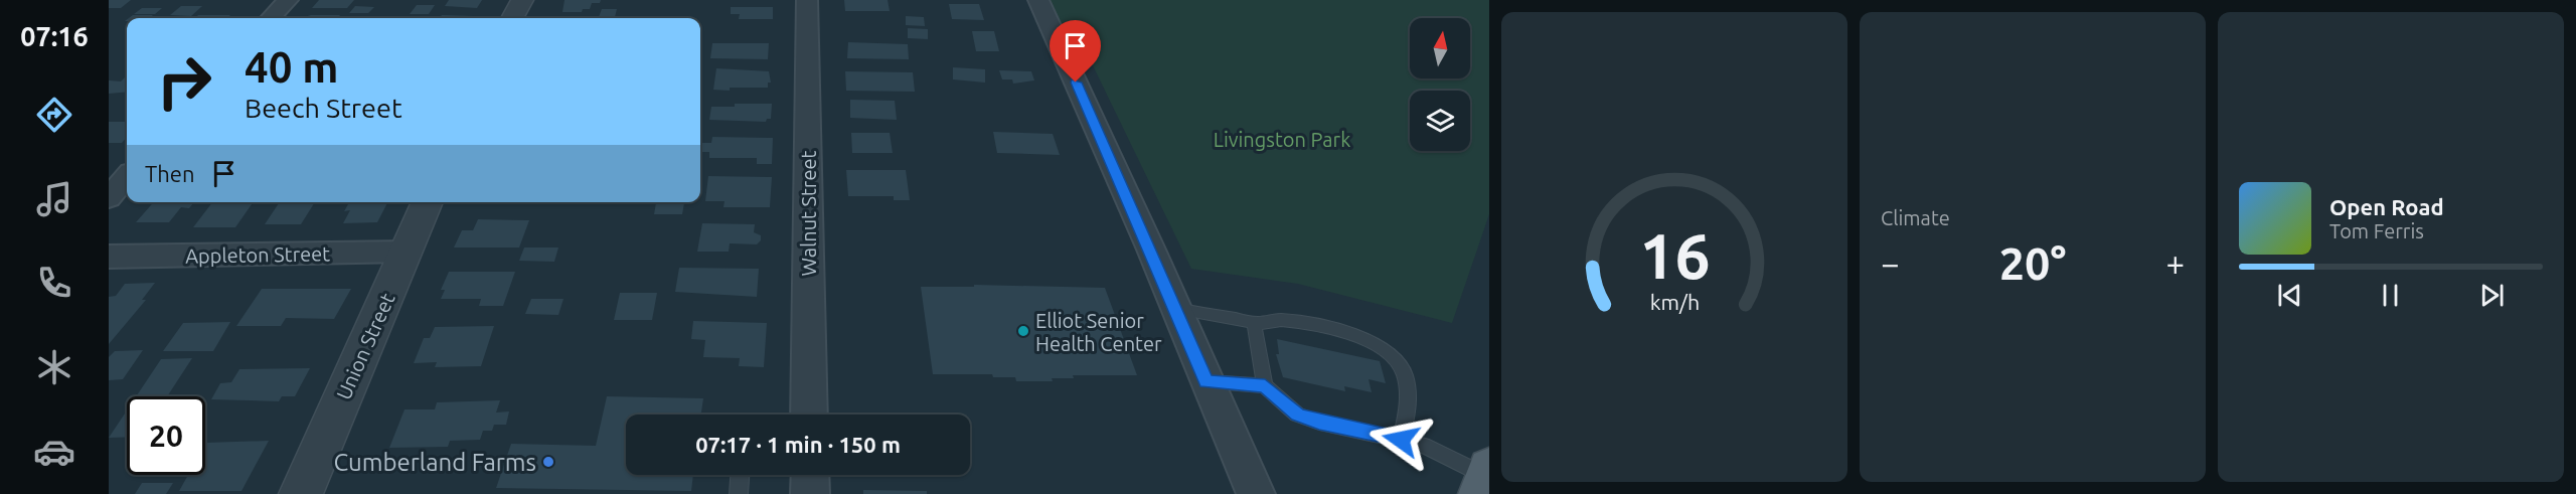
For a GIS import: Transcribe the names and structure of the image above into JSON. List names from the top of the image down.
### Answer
{
  "streets": {
    "street": ["Walnut Street", "Appleton Street", "Union Street"]
  },
  "crossings": [
    ["Appleton Street", "Union Street"]
  ],
  "parks": ["Livingston Park"],
  "places": ["Elliot Senior Health Center", "Cumberland Farms"],
  "north": "top",
  "page": {
    "tabs": "07:16",
    "tile": "Climate",
    "turn": ["40 m", "Beech Street"],
    "then": "Then",
    "song": ["Open Road", "Tom Ferris"],
    "heat": ["−", "20°", "+"],
    "limit": "20",
    "trip": "07:17 · 1 min · 150 m",
    "gauge": ["16", "km/h"]
  }
}
